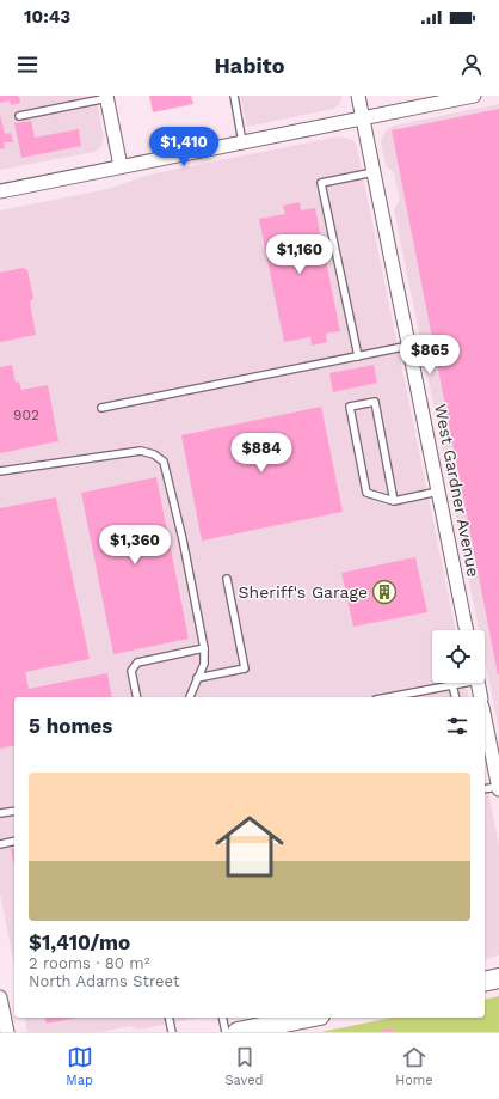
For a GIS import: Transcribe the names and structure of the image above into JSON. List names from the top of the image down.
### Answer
{
  "streets": {
    "street": ["West Gardner Avenue"]
  },
  "places": {
    "building": ["Sheriff's Garage"]
  },
  "house_numbers": ["902"],
  "page": {
    "status": "10:43",
    "header": "Habito",
    "price": [
      "$1,410",
      "$1,160",
      "$865",
      "$884",
      "$1,360"
    ],
    "heading": "5 homes",
    "list": [
      {
        "name": "$1,410/mo",
        "note": "2 rooms · 80 m² · North Adams Street"
      }
    ],
    "tabs": ["Map", "Saved", "Home"]
  }
}
